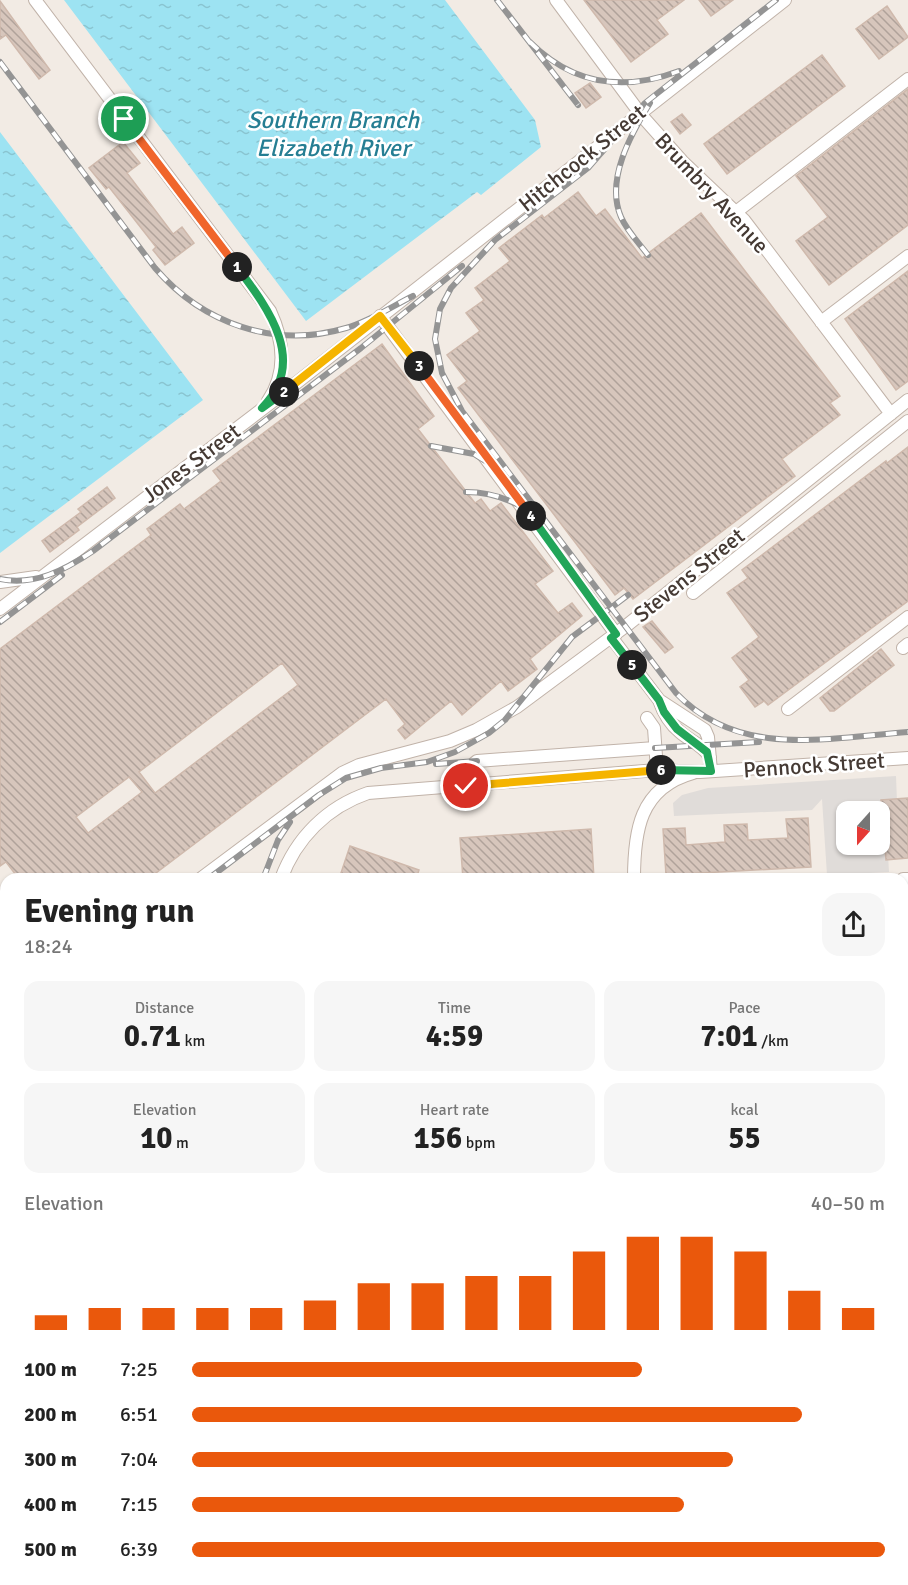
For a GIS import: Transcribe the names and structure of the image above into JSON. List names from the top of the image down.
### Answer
{
  "streets": {
    "street": [
      "Hitchcock Street",
      "Brumbry Avenue",
      "Jones Street",
      "Stevens Street",
      "Pennock Street"
    ]
  },
  "crossings": [
    ["Hitchcock Street", "Brumbry Avenue"],
    ["Hitchcock Street", "Jones Street"],
    ["Brumbry Avenue", "Stevens Street"]
  ],
  "water": ["Southern Branch Elizabeth River"],
  "north": "bottom",
  "page": {
    "pins": [
      "1",
      "3",
      "2",
      "4",
      "5",
      "6"
    ],
    "heading": ["Evening run", "18:24"],
    "stats": [
      ["Distance", "0.71 km"],
      ["Time", "4:59"],
      ["Pace", "7:01 /km"],
      ["Elevation", "10 m"],
      ["Heart rate", "156 bpm"],
      ["kcal", "55"]
    ],
    "chart": ["Elevation", "40–50 m"],
    "list": [
      {
        "name": "100 m",
        "note": "7:25"
      },
      {
        "name": "200 m",
        "note": "6:51"
      },
      {
        "name": "300 m",
        "note": "7:04"
      },
      {
        "name": "400 m",
        "note": "7:15"
      },
      {
        "name": "500 m",
        "note": "6:39"
      }
    ]
  }
}
